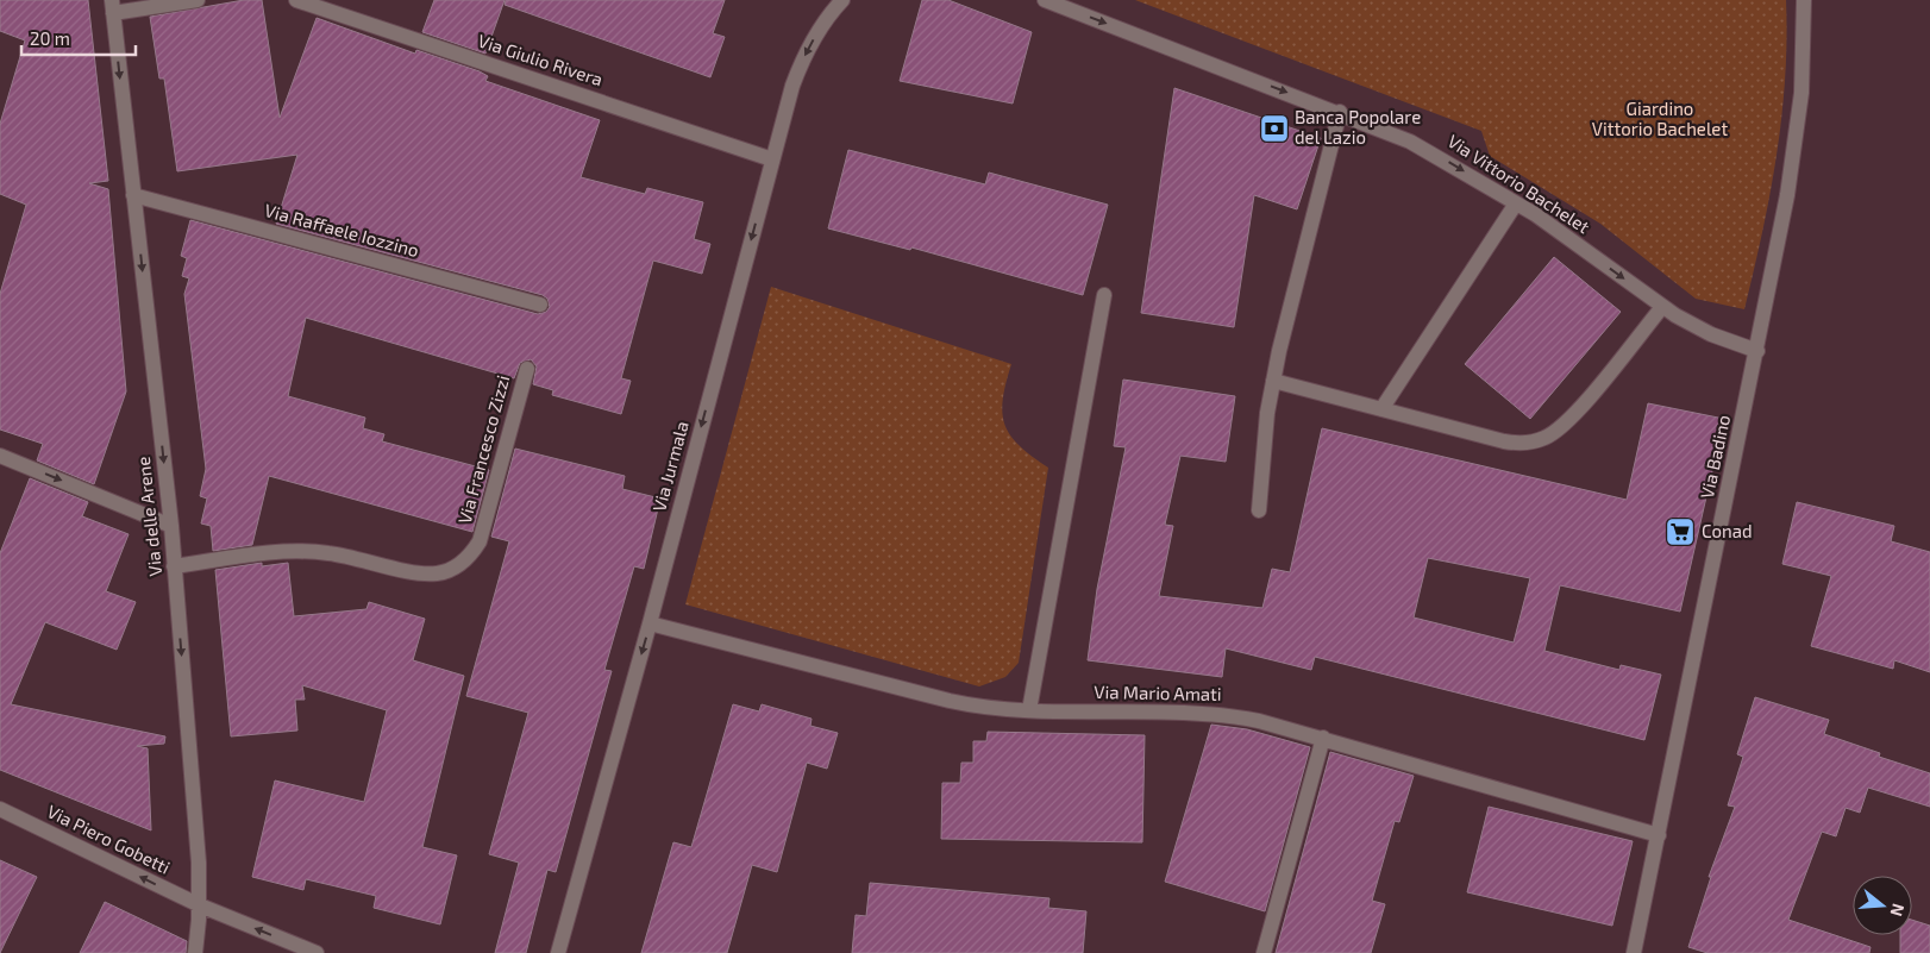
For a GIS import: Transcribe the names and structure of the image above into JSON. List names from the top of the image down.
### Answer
{
  "streets": {
    "street": [
      "Via Giulio Rivera",
      "Via Vittorio Bachelet",
      "Via Raffaele Iozzino",
      "Via Francesco Zizzi",
      "Via Badino",
      "Via Jurmala",
      "Via delle Arene",
      "Via Mario Amati",
      "Via Piero Gobetti"
    ]
  },
  "crossings": [
    ["Via Giulio Rivera", "Via Jurmala"],
    ["Via Vittorio Bachelet", "Via Badino"],
    ["Via Raffaele Iozzino", "Via delle Arene"],
    ["Via Francesco Zizzi", "Via delle Arene"],
    ["Via Badino", "Via Mario Amati"],
    ["Via Jurmala", "Via Mario Amati"],
    ["Via delle Arene", "Via Piero Gobetti"]
  ],
  "one_way": [
    "Via Vittorio Bachelet",
    "Via Jurmala",
    "Via delle Arene",
    "Via Piero Gobetti"
  ],
  "parks": ["Giardino Vittorio Bachelet"],
  "places": {
    "bank": ["Banca Popolare del Lazio"],
    "supermarket": ["Conad"]
  },
  "scale_bar": "20 m",
  "north": "right"
}
